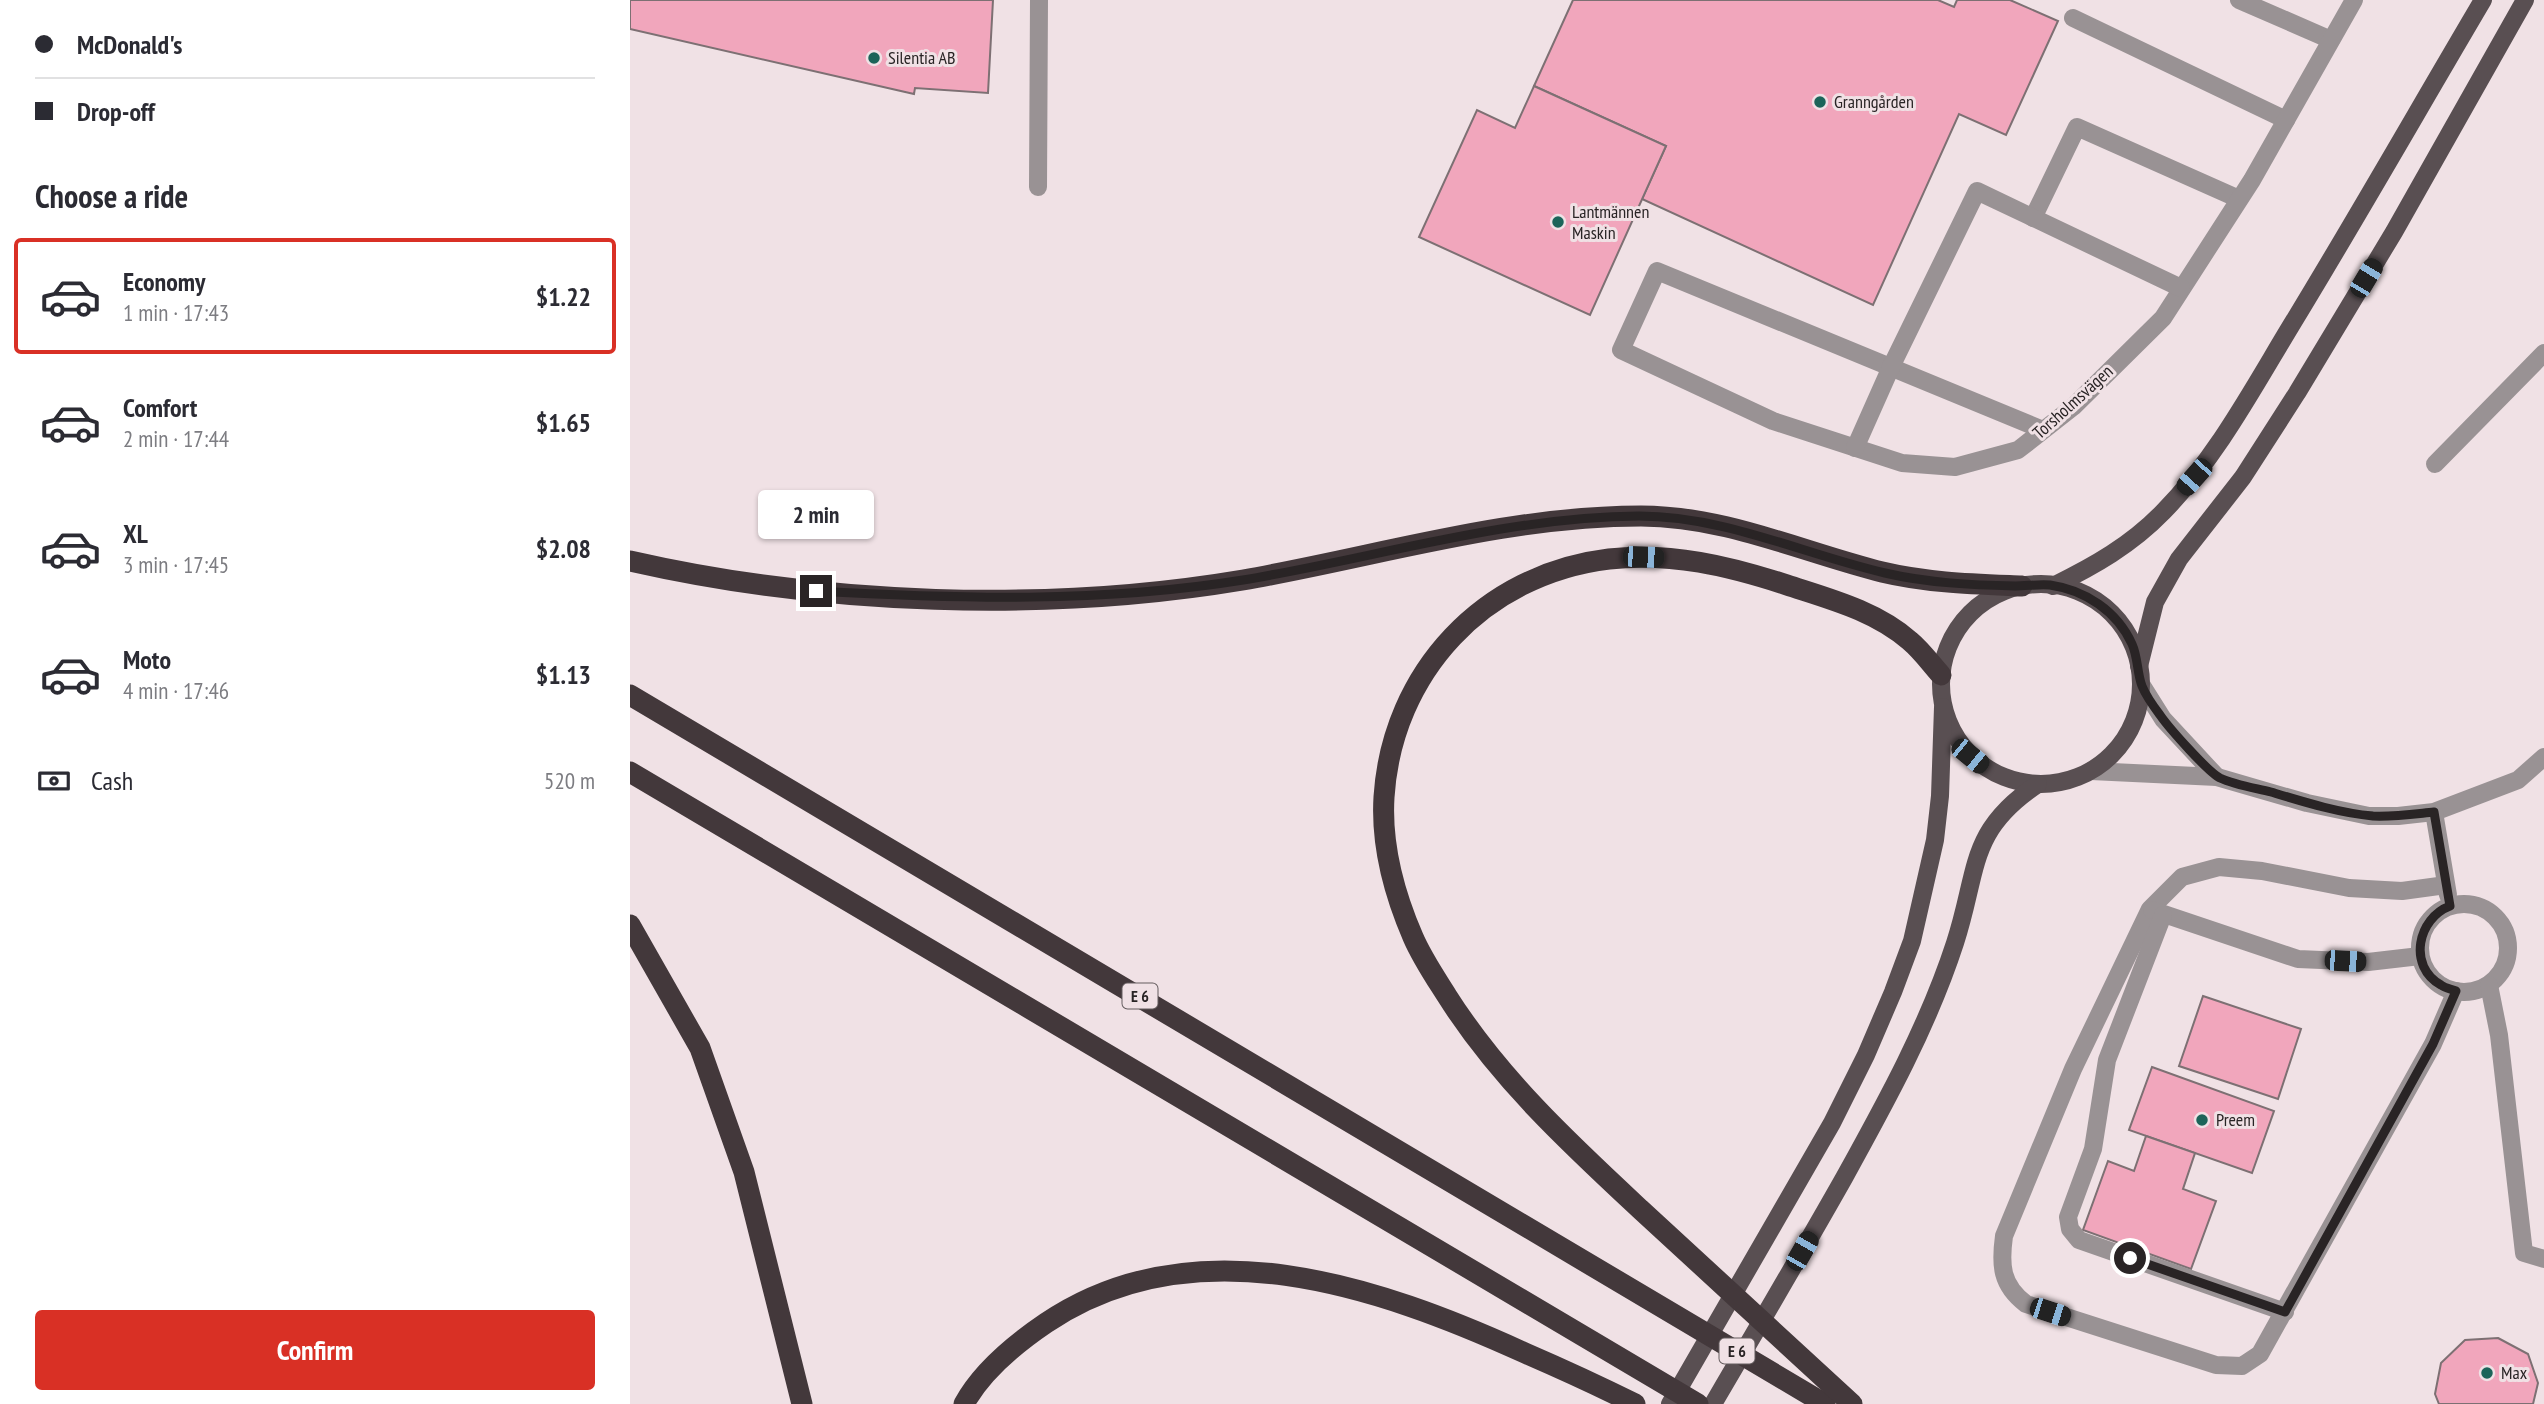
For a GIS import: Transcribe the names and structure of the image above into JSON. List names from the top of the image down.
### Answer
{
  "streets": {
    "highway": ["E 6"],
    "street": ["Torsholmsvägen"]
  },
  "places": [
    "Silentia AB",
    "Granngården",
    "Lantmännen Maskin",
    "Preem",
    "Max"
  ],
  "page": {
    "banner": ["McDonald's", "Drop-off"],
    "heading": "Choose a ride",
    "list": [
      {
        "name": "Economy",
        "note": "1 min · 17:43",
        "value": "$1.22"
      },
      {
        "name": "Comfort",
        "note": "2 min · 17:44",
        "value": "$1.65"
      },
      {
        "name": "XL",
        "note": "3 min · 17:45",
        "value": "$2.08"
      },
      {
        "name": "Moto",
        "note": "4 min · 17:46",
        "value": "$1.13"
      }
    ],
    "bubble": "2 min",
    "pay": ["Cash", "520 m"],
    "buttons": "Confirm"
  }
}
